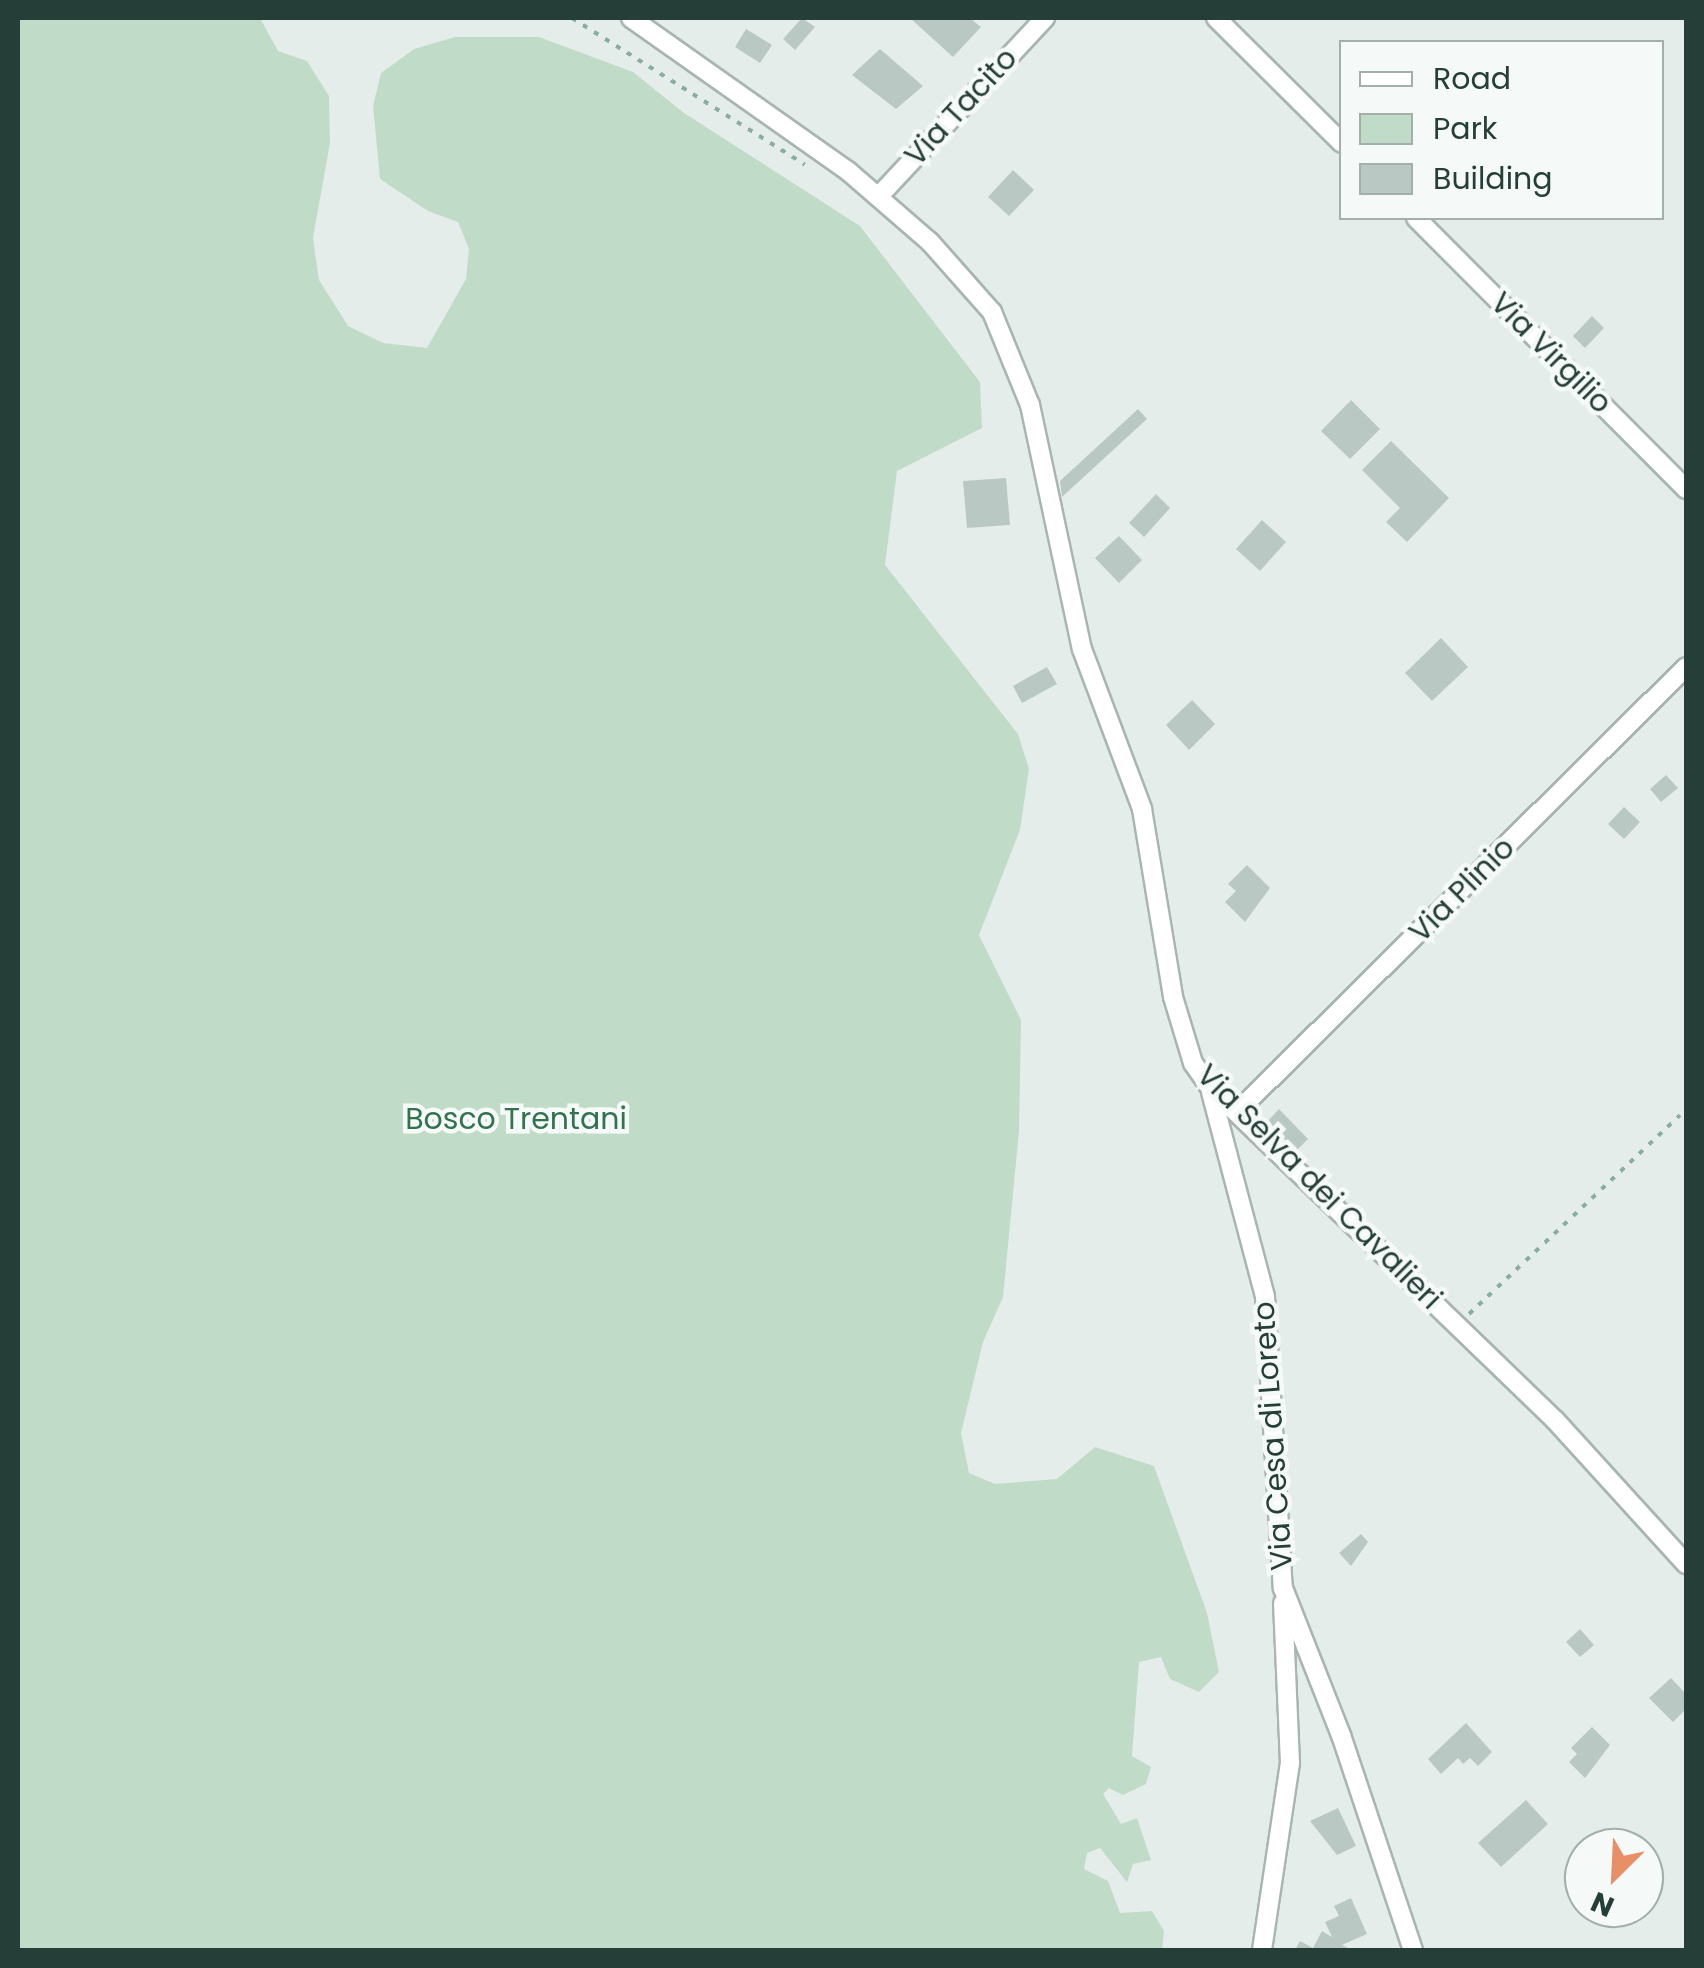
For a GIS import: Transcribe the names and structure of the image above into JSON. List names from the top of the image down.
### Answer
{
  "streets": {
    "street": [
      "Via Tacito",
      "Via Virgilio",
      "Via Plinio",
      "Via Selva dei Cavalieri",
      "Via Cesa di Loreto"
    ]
  },
  "crossings": [
    ["Via Tacito", "Via Selva dei Cavalieri"],
    ["Via Plinio", "Via Selva dei Cavalieri"],
    ["Via Selva dei Cavalieri", "Via Cesa di Loreto"]
  ],
  "parks": ["Bosco Trentani"],
  "legend": ["Road", "Park", "Building"],
  "north": "bottom left"
}
